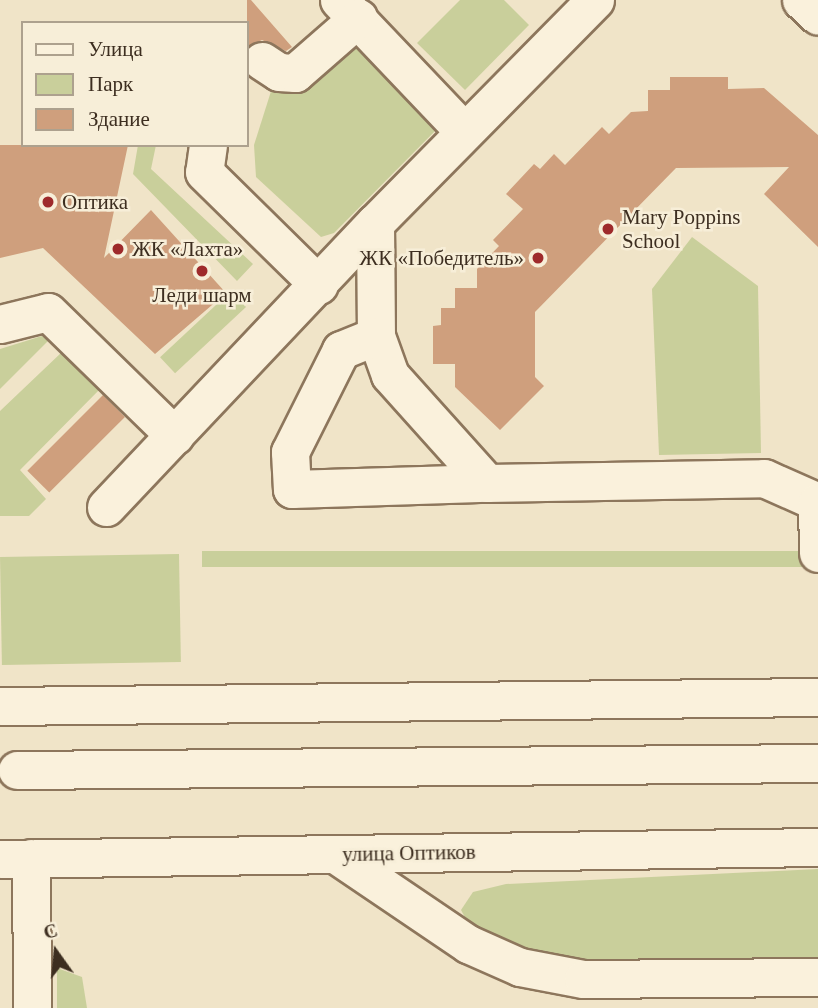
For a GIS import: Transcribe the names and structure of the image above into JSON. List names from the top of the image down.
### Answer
{
  "streets": {
    "street": ["улица Оптиков"]
  },
  "places": [
    "Оптика",
    "Mary Poppins School",
    "ЖК «Лахта»",
    "ЖК «Победитель»",
    "Леди шарм"
  ],
  "legend": ["Улица", "Парк", "Здание"],
  "north": "top"
}
